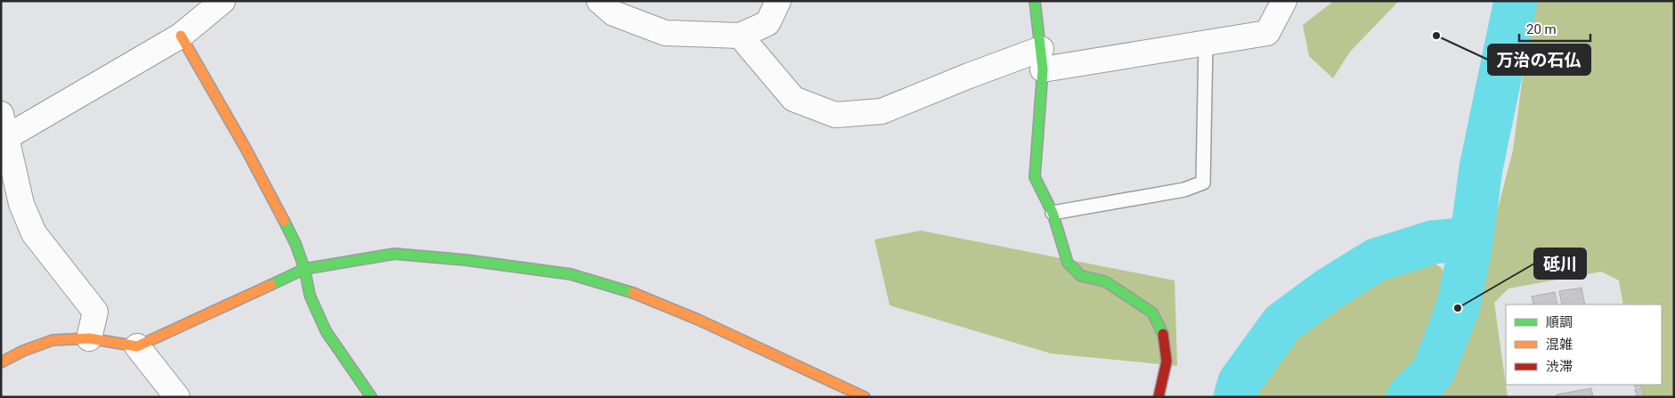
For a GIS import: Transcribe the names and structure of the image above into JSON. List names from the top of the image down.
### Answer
{
  "places": ["万治の石仏", "砥川"],
  "legend": ["順調", "混雑", "渋滞"],
  "scale_bar": "20 m"
}
